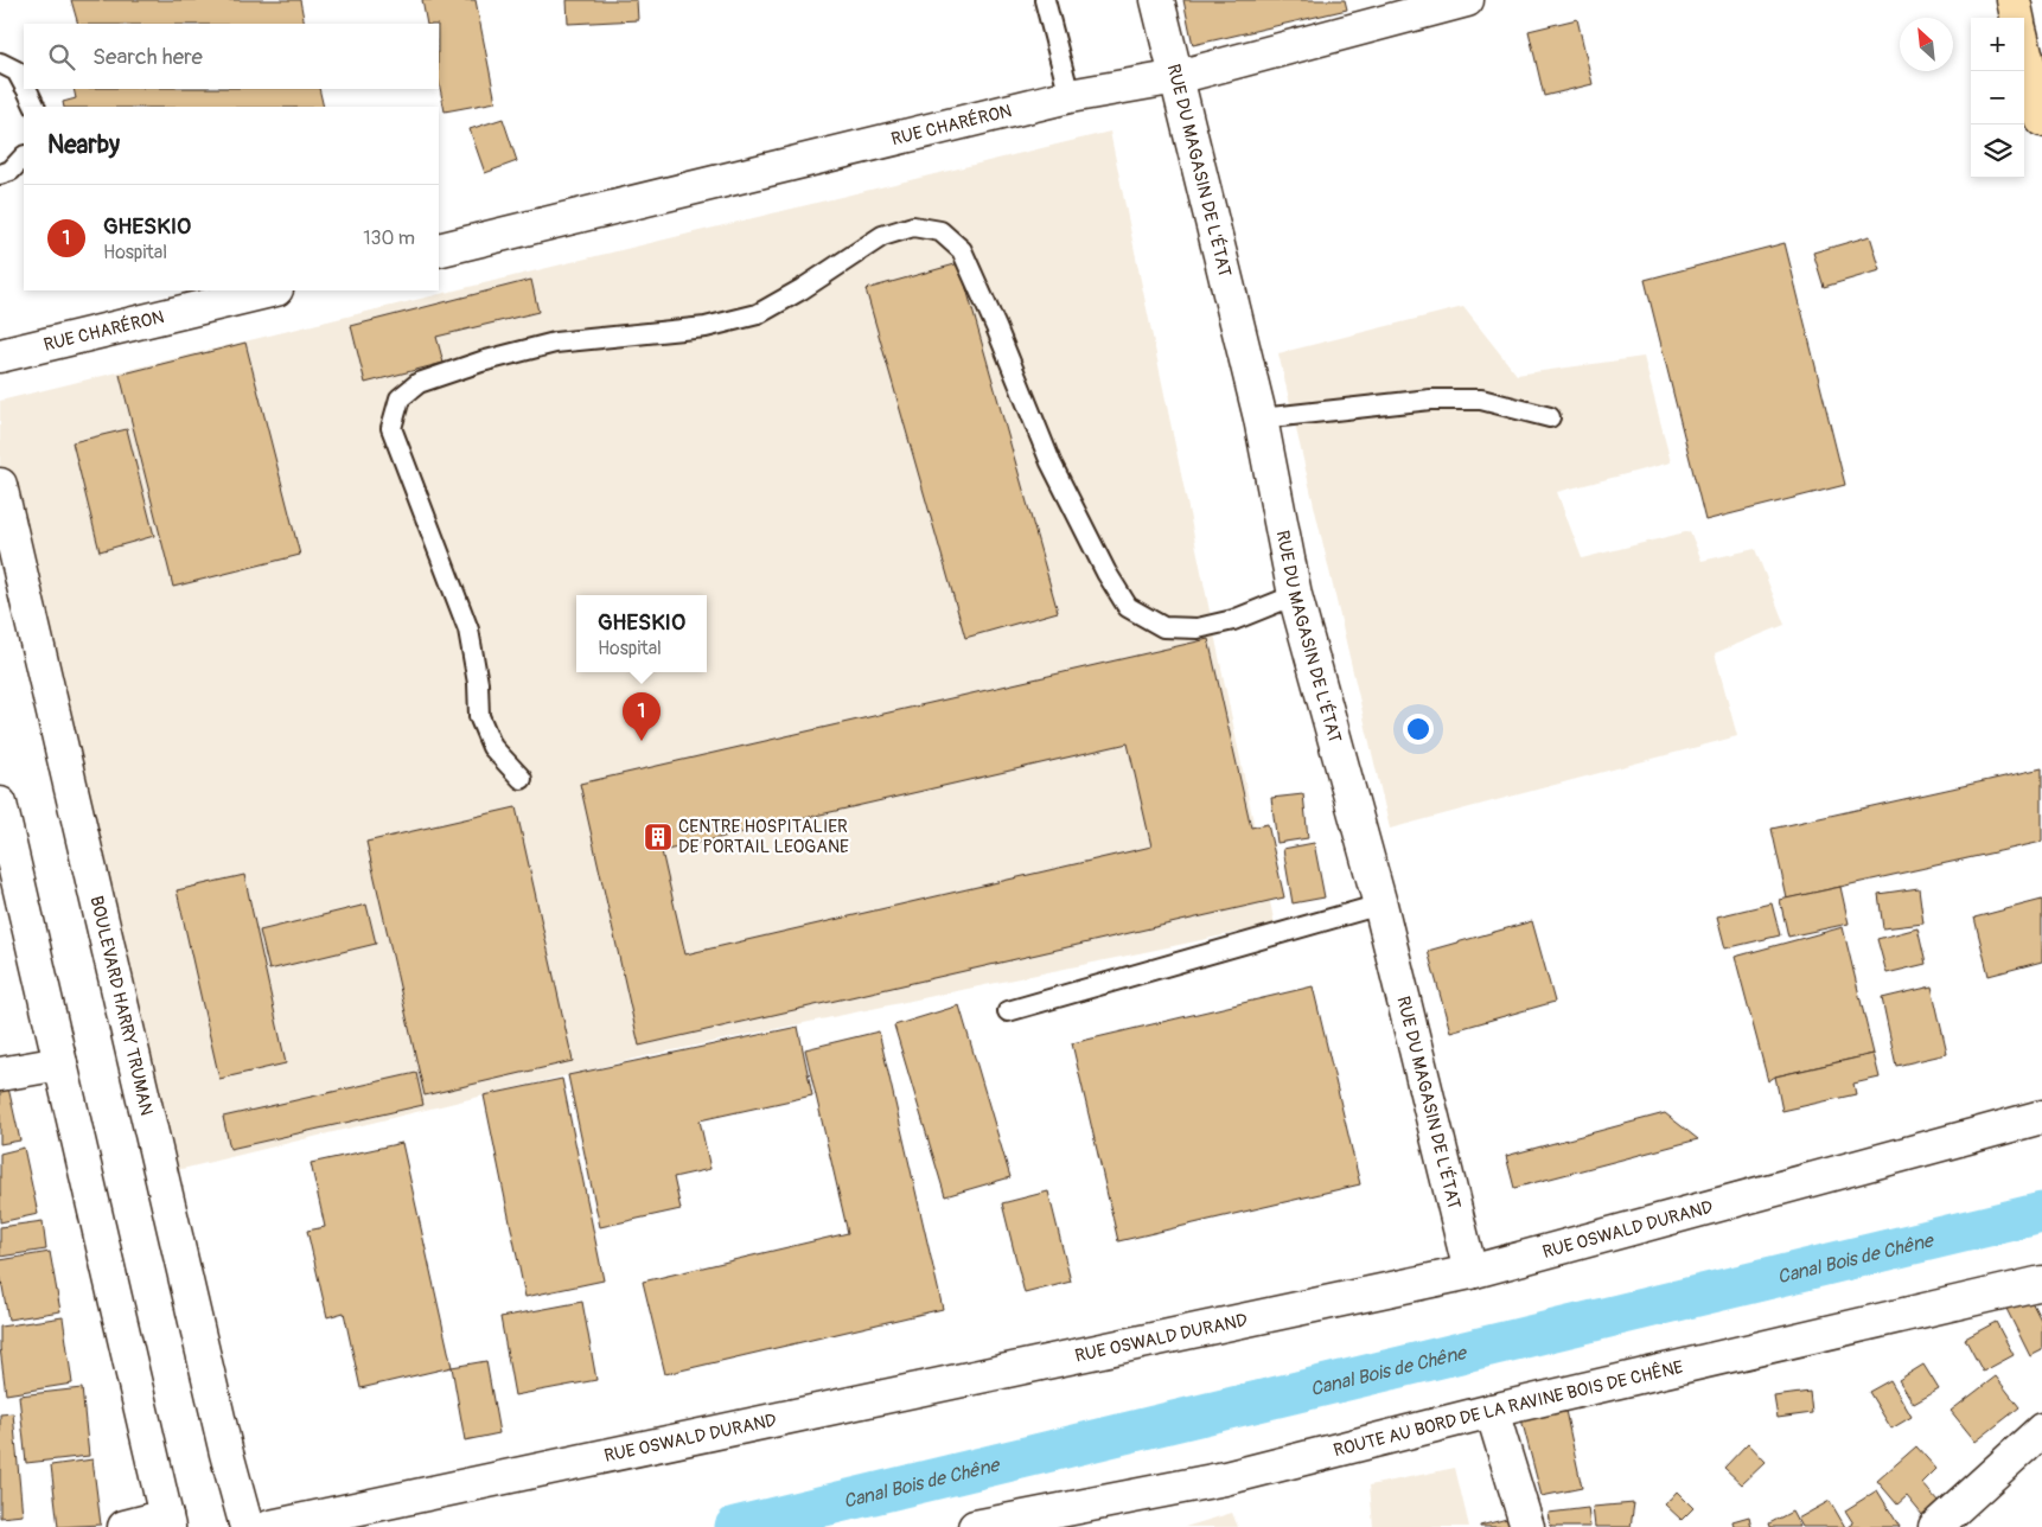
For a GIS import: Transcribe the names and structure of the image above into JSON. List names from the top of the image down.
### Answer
{
  "streets": {
    "street": [
      "RUE CHARÉRON",
      "RUE DU MAGASIN DE L'ÉTAT",
      "BOULEVARD HARRY TRUMAN",
      "RUE OSWALD DURAND",
      "ROUTE AU BORD DE LA RAVINE BOIS DE CHÊNE"
    ]
  },
  "crossings": [
    ["RUE CHARÉRON", "RUE DU MAGASIN DE L'ÉTAT"],
    ["RUE DU MAGASIN DE L'ÉTAT", "RUE OSWALD DURAND"]
  ],
  "water": ["Canal Bois de Chêne"],
  "places": {
    "building": ["CENTRE HOSPITALIER DE PORTAIL LEOGANE"]
  },
  "north": "top left",
  "page": {
    "map_buttons": ["+", "−"],
    "search": "Search here",
    "heading": "Nearby",
    "list": [
      {
        "mark": "1",
        "name": "GHESKIO",
        "note": "Hospital",
        "value": "130 m"
      }
    ],
    "popup": ["GHESKIO", "Hospital"],
    "pins": "1"
  }
}
